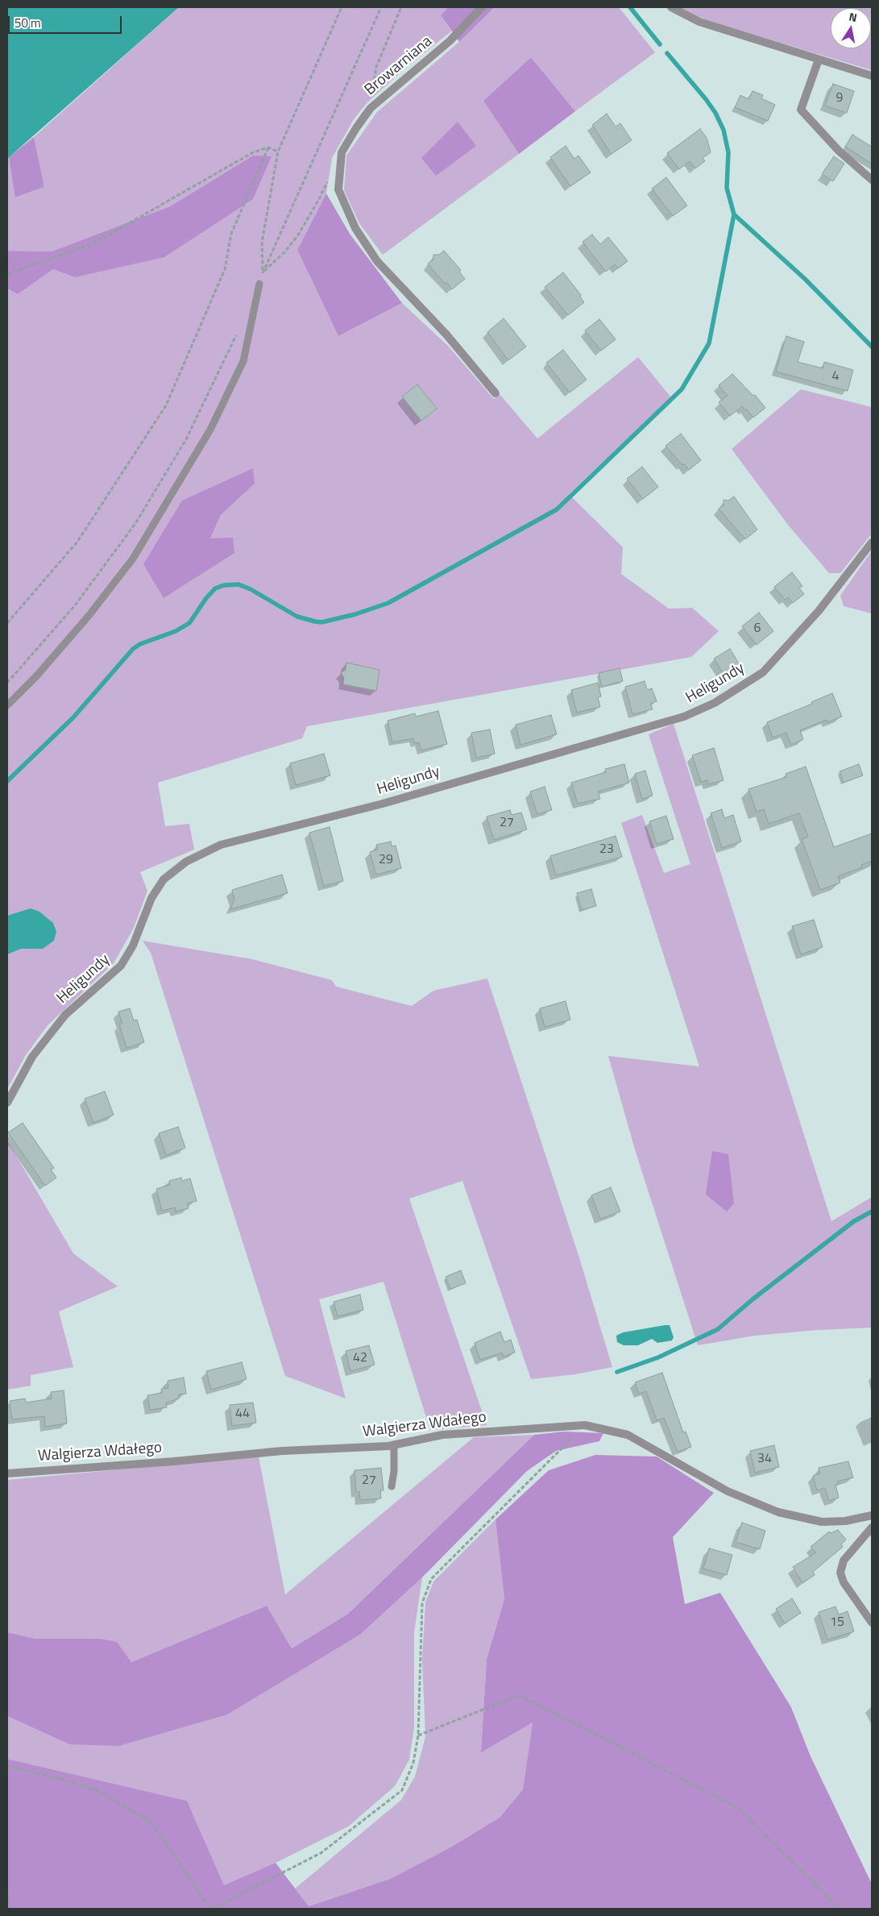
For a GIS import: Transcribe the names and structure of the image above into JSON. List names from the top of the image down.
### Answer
{
  "streets": {
    "street": ["Browarniana", "Heligundy", "Walgierza Wdałego"]
  },
  "house_numbers": [
    "9",
    "4",
    "6",
    "27",
    "23",
    "29",
    "42",
    "44",
    "34",
    "27",
    "15"
  ],
  "scale_bar": "50 m",
  "north": "top"
}
